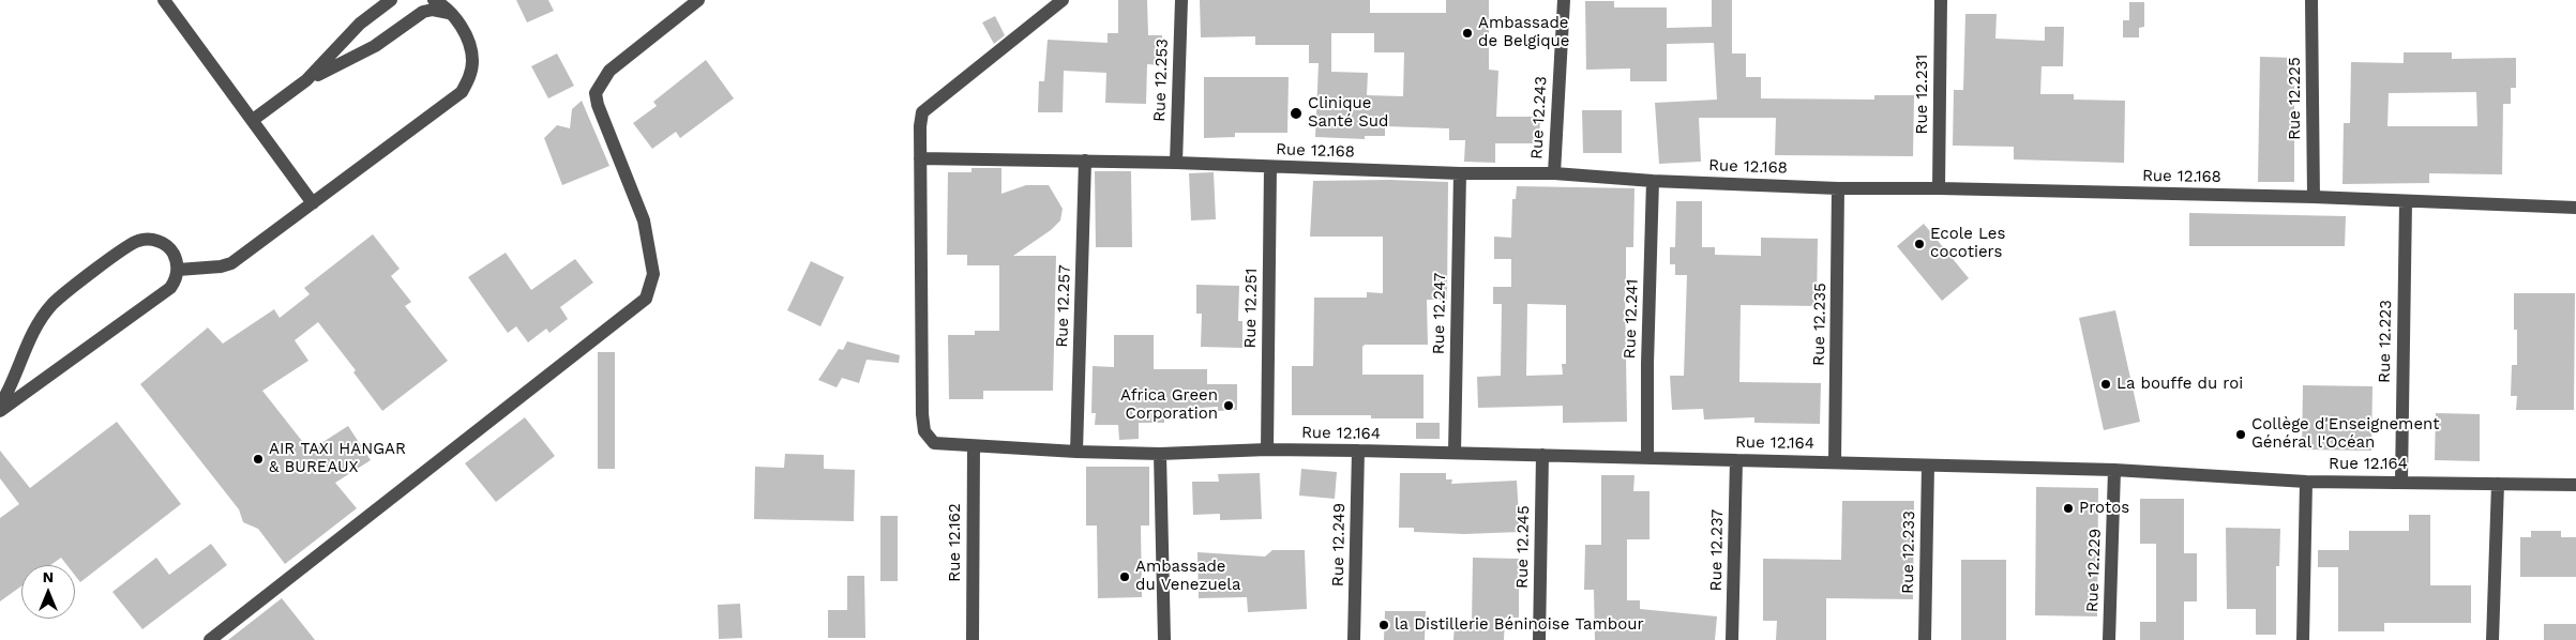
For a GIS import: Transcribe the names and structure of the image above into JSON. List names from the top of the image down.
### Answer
{
  "streets": {
    "street": [
      "Rue 12.253",
      "Rue 12.231",
      "Rue 12.225",
      "Rue 12.243",
      "Rue 12.168",
      "Rue 12.257",
      "Rue 12.251",
      "Rue 12.247",
      "Rue 12.241",
      "Rue 12.235",
      "Rue 12.223",
      "Rue 12.164",
      "Rue 12.162",
      "Rue 12.249",
      "Rue 12.245",
      "Rue 12.237",
      "Rue 12.233",
      "Rue 12.229"
    ]
  },
  "crossings": [
    ["Rue 12.253", "Rue 12.168"],
    ["Rue 12.231", "Rue 12.168"],
    ["Rue 12.225", "Rue 12.168"],
    ["Rue 12.243", "Rue 12.168"],
    ["Rue 12.168", "Rue 12.257"],
    ["Rue 12.168", "Rue 12.251"],
    ["Rue 12.168", "Rue 12.247"],
    ["Rue 12.168", "Rue 12.241"],
    ["Rue 12.168", "Rue 12.235"],
    ["Rue 12.168", "Rue 12.223"],
    ["Rue 12.168", "Rue 12.164"],
    ["Rue 12.257", "Rue 12.164"],
    ["Rue 12.251", "Rue 12.164"],
    ["Rue 12.247", "Rue 12.164"],
    ["Rue 12.241", "Rue 12.164"],
    ["Rue 12.235", "Rue 12.164"],
    ["Rue 12.223", "Rue 12.164"],
    ["Rue 12.164", "Rue 12.162"],
    ["Rue 12.164", "Rue 12.249"],
    ["Rue 12.164", "Rue 12.245"],
    ["Rue 12.164", "Rue 12.237"],
    ["Rue 12.164", "Rue 12.233"],
    ["Rue 12.164", "Rue 12.229"]
  ],
  "places": [
    "Ambassade de Belgique",
    "Clinique Santé Sud",
    "Ecole Les cocotiers",
    "La bouffe du roi",
    "Africa Green Corporation",
    "Collège d'Enseignement Général l'Océan",
    "AIR TAXI HANGAR & BUREAUX",
    "Protos",
    "Ambassade du Venezuela",
    "la Distillerie Béninoise Tambour"
  ],
  "north": "top"
}
